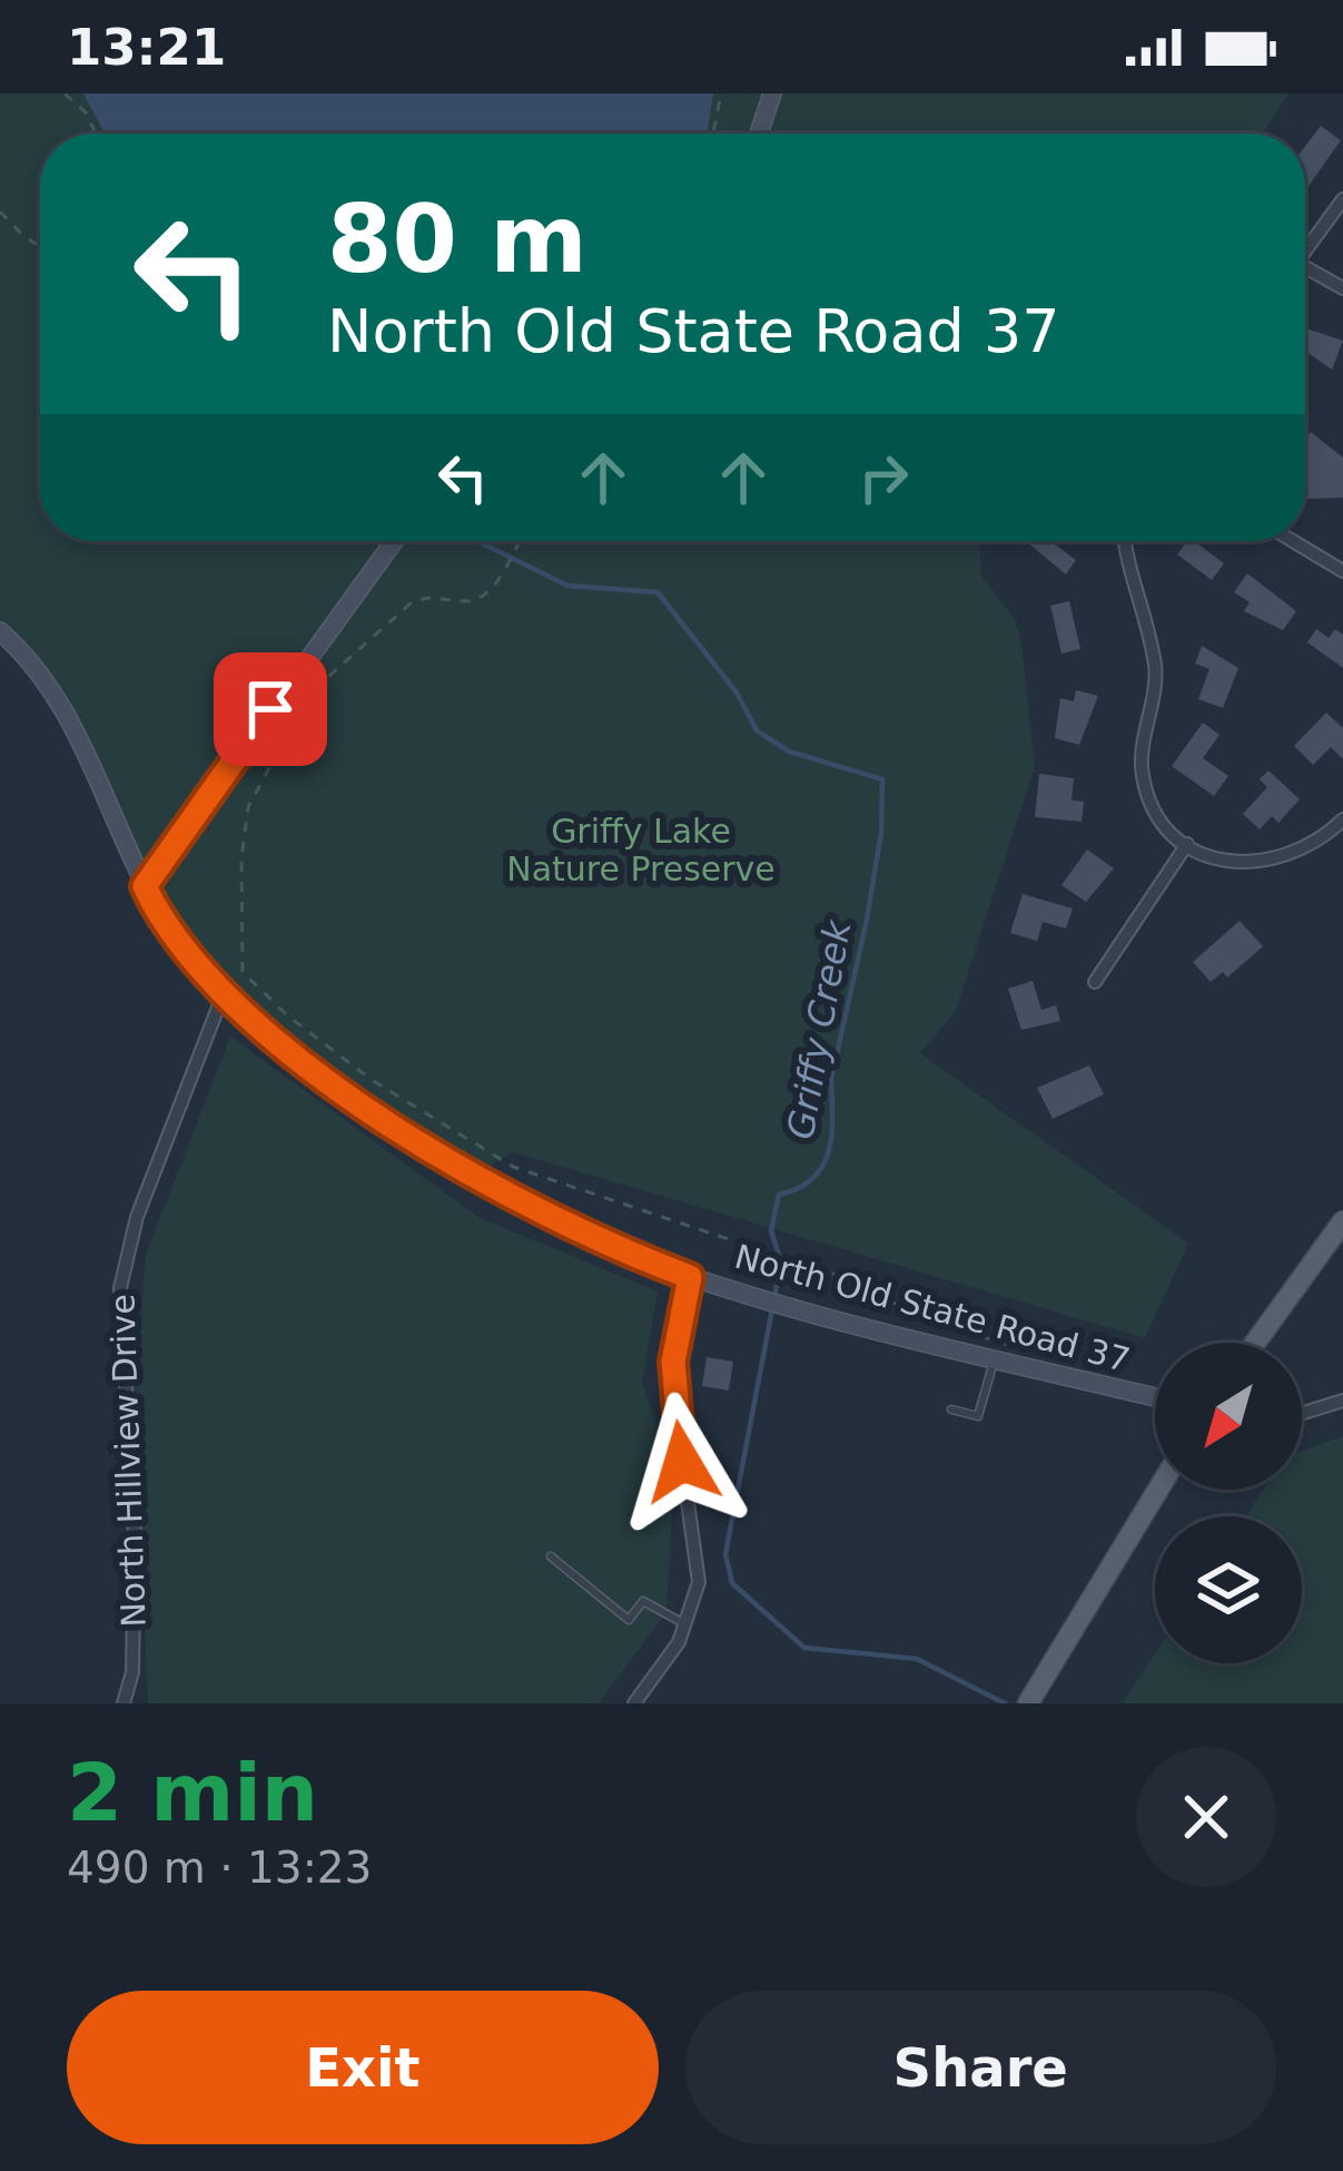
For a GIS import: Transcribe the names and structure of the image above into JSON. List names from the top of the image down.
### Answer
{
  "streets": {
    "street": ["North Old State Road 37", "North Hillview Drive"]
  },
  "crossings": [
    ["North Old State Road 37", "North Hillview Drive"]
  ],
  "water": ["Griffy Creek"],
  "parks": ["Griffy Lake Nature Preserve"],
  "north": "bottom left",
  "page": {
    "status": "13:21",
    "turn": ["80 m", "North Old State Road 37"],
    "heading": ["2 min", "490 m · 13:23"],
    "buttons": ["Exit", "Share"]
  }
}
